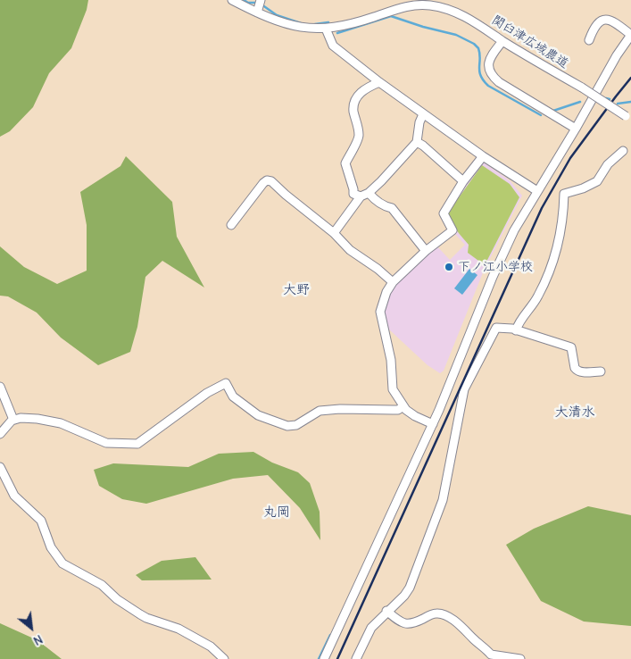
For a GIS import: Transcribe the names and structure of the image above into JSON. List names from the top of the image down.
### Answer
{
  "streets": {
    "street": ["関臼津広域農道"]
  },
  "districts": ["大野", "大清水", "丸岡"],
  "places": ["下ノ江小学校"],
  "north": "bottom right"
}
